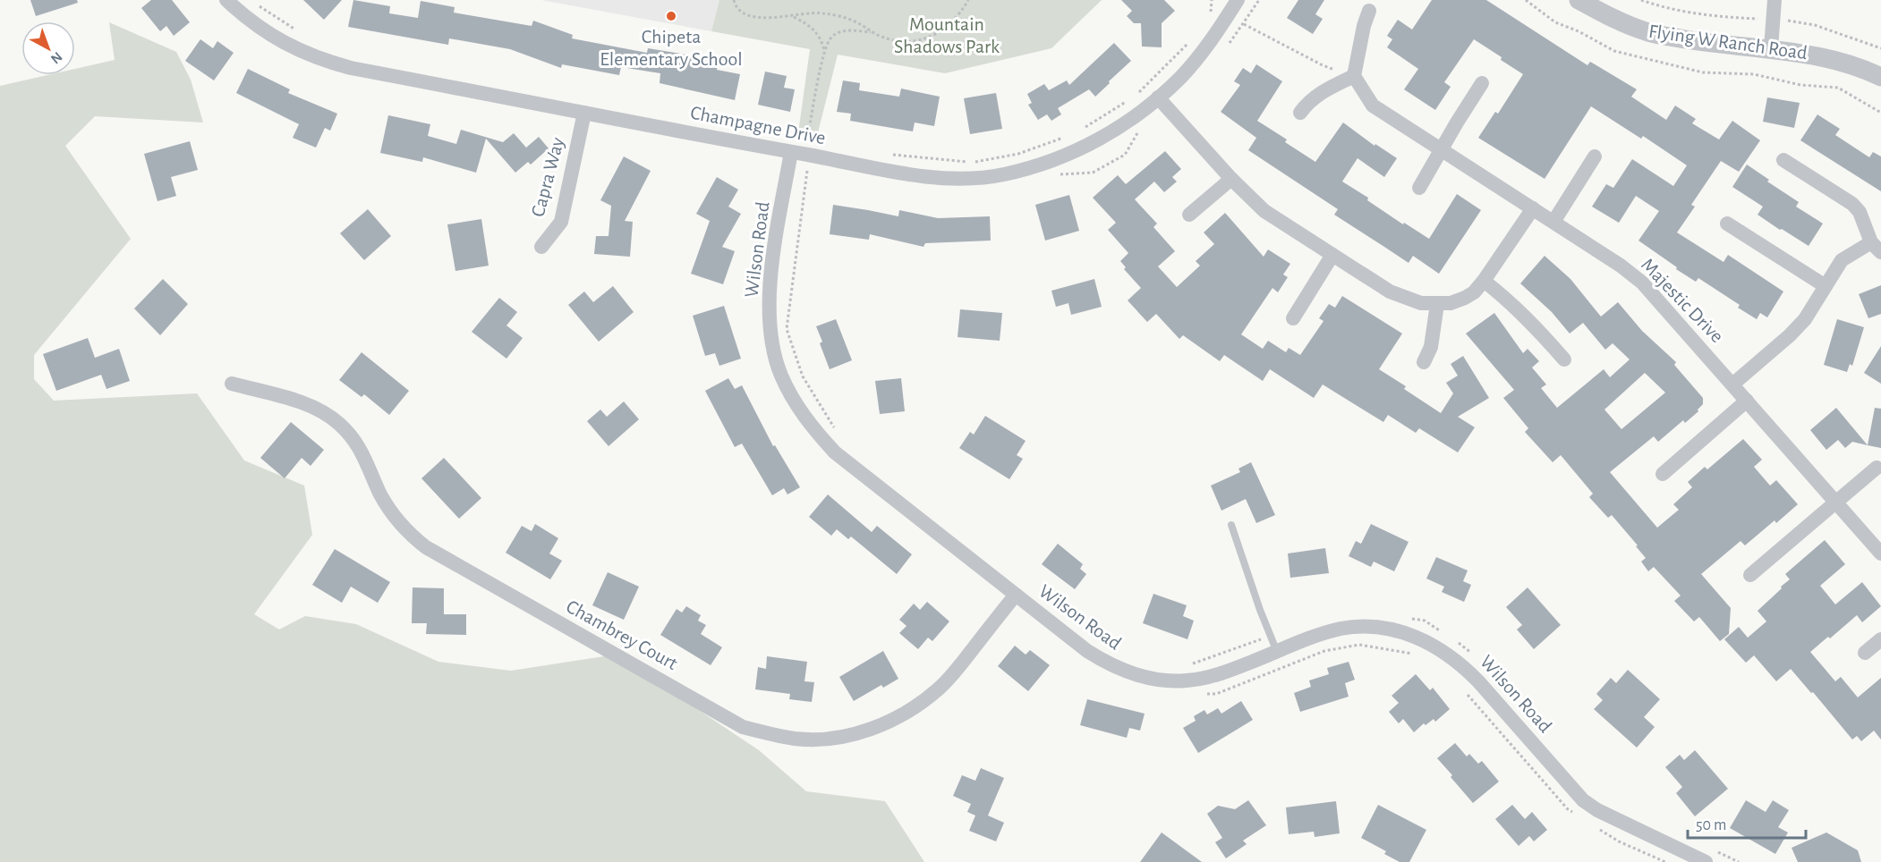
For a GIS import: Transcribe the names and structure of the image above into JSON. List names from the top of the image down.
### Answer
{
  "streets": {
    "street": [
      "Flying W Ranch Road",
      "Champagne Drive",
      "Capra Way",
      "Wilson Road",
      "Majestic Drive",
      "Chambrey Court"
    ]
  },
  "crossings": [
    ["Champagne Drive", "Capra Way"],
    ["Champagne Drive", "Wilson Road"],
    ["Wilson Road", "Chambrey Court"]
  ],
  "parks": ["Mountain Shadows Park"],
  "places": ["Chipeta Elementary School"],
  "scale_bar": "50 m",
  "north": "bottom right"
}
